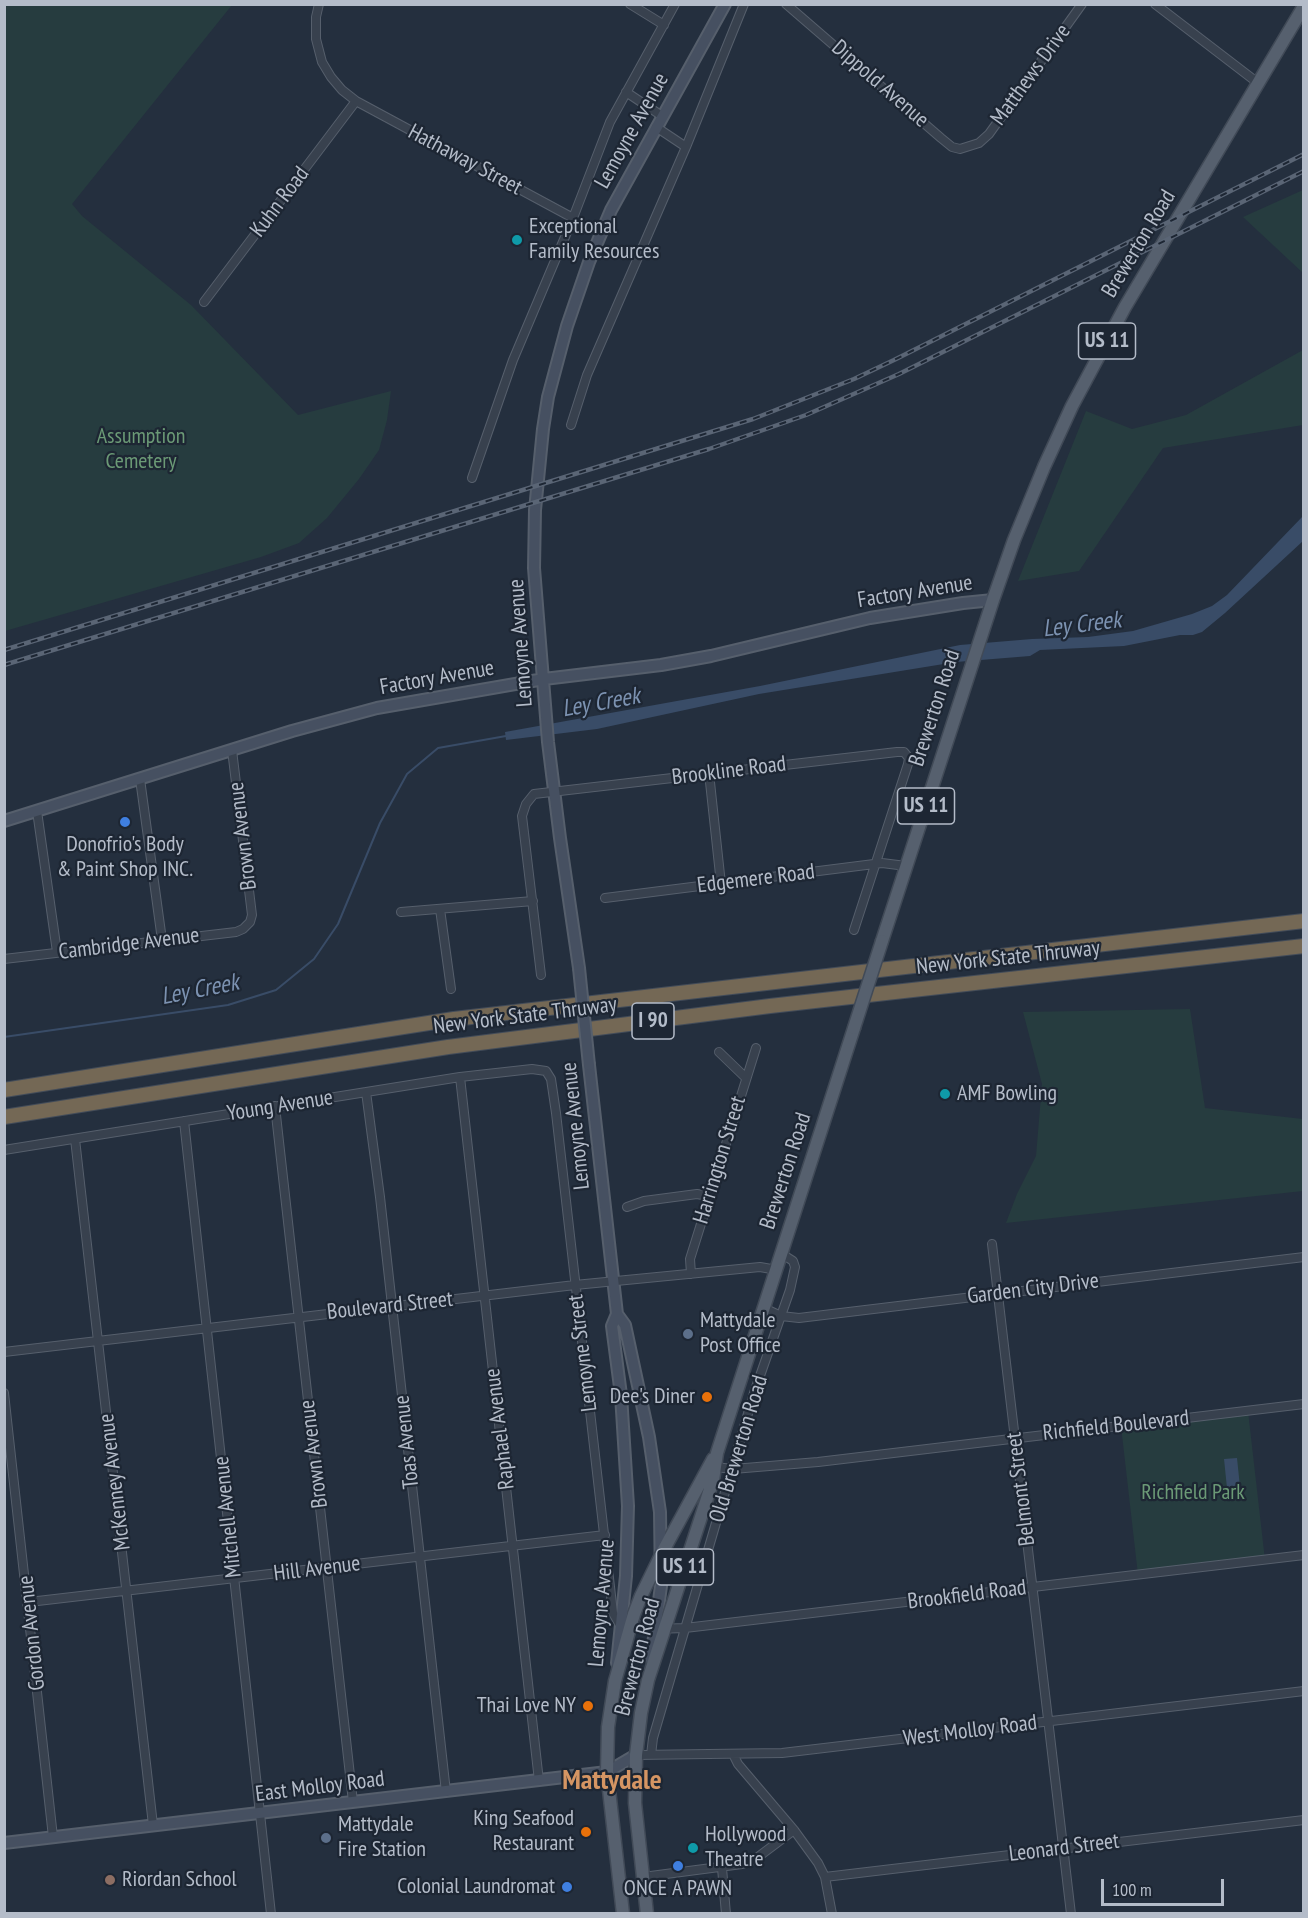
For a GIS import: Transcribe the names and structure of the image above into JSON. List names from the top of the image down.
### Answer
{
  "streets": {
    "highway": ["New York State Thruway", "I 90"],
    "main road": ["Brewerton Road", "US 11"],
    "street": [
      "Matthews Drive",
      "Dippold Avenue",
      "Lemoyne Avenue",
      "Hathaway Street",
      "Kuhn Road",
      "Factory Avenue",
      "Brookline Road",
      "Brown Avenue",
      "Edgemere Road",
      "Cambridge Avenue",
      "Young Avenue",
      "Harrington Street",
      "Garden City Drive",
      "Boulevard Street",
      "Lemoyne Street",
      "Richfield Boulevard",
      "Raphael Avenue",
      "Toas Avenue",
      "Old Brewerton Road",
      "McKenney Avenue",
      "Belmont Street",
      "Mitchell Avenue",
      "Hill Avenue",
      "Brookfield Road",
      "Gordon Avenue",
      "West Molloy Road",
      "East Molloy Road",
      "Leonard Street"
    ]
  },
  "crossings": [
    ["Matthews Drive", "Dippold Avenue"],
    ["Lemoyne Avenue", "Brewerton Road"],
    ["Lemoyne Avenue", "Factory Avenue"],
    ["Lemoyne Avenue", "Brookline Road"],
    ["Lemoyne Avenue", "Boulevard Street"],
    ["Lemoyne Avenue", "Lemoyne Street"],
    ["Lemoyne Avenue", "Brookfield Road"],
    ["Hathaway Street", "Kuhn Road"],
    ["Brewerton Road", "US 11"],
    ["Brewerton Road", "Factory Avenue"],
    ["Brewerton Road", "Edgemere Road"],
    ["Brewerton Road", "Garden City Drive"],
    ["Brewerton Road", "Boulevard Street"],
    ["Brewerton Road", "Lemoyne Street"],
    ["Brewerton Road", "Richfield Boulevard"],
    ["Brewerton Road", "Old Brewerton Road"],
    ["Brewerton Road", "Brookfield Road"],
    ["Brewerton Road", "West Molloy Road"],
    ["Brewerton Road", "East Molloy Road"],
    ["Factory Avenue", "Brown Avenue"],
    ["Brookline Road", "Edgemere Road"],
    ["Brown Avenue", "Cambridge Avenue"],
    ["Brown Avenue", "Young Avenue"],
    ["Brown Avenue", "Boulevard Street"],
    ["Brown Avenue", "Hill Avenue"],
    ["Brown Avenue", "East Molloy Road"],
    ["Young Avenue", "Lemoyne Street"],
    ["Young Avenue", "Raphael Avenue"],
    ["Young Avenue", "Toas Avenue"],
    ["Young Avenue", "McKenney Avenue"],
    ["Young Avenue", "Mitchell Avenue"],
    ["Harrington Street", "Boulevard Street"],
    ["Garden City Drive", "Old Brewerton Road"],
    ["Garden City Drive", "Belmont Street"],
    ["Boulevard Street", "Lemoyne Street"],
    ["Boulevard Street", "Raphael Avenue"],
    ["Boulevard Street", "Toas Avenue"],
    ["Boulevard Street", "McKenney Avenue"],
    ["Boulevard Street", "Mitchell Avenue"],
    ["Lemoyne Street", "Hill Avenue"],
    ["Lemoyne Street", "Brookfield Road"],
    ["Richfield Boulevard", "Old Brewerton Road"],
    ["Richfield Boulevard", "Belmont Street"],
    ["Raphael Avenue", "Hill Avenue"],
    ["Raphael Avenue", "East Molloy Road"],
    ["Toas Avenue", "Hill Avenue"],
    ["Toas Avenue", "East Molloy Road"],
    ["Old Brewerton Road", "Brookfield Road"],
    ["Old Brewerton Road", "West Molloy Road"],
    ["McKenney Avenue", "Hill Avenue"],
    ["McKenney Avenue", "East Molloy Road"],
    ["Belmont Street", "Brookfield Road"],
    ["Belmont Street", "West Molloy Road"],
    ["Belmont Street", "Leonard Street"],
    ["Mitchell Avenue", "Hill Avenue"],
    ["Mitchell Avenue", "East Molloy Road"],
    ["Hill Avenue", "Gordon Avenue"],
    ["Gordon Avenue", "East Molloy Road"],
    ["West Molloy Road", "East Molloy Road"]
  ],
  "districts": ["Mattydale"],
  "water": ["Ley Creek"],
  "parks": ["Assumption Cemetery", "Richfield Park"],
  "places": [
    "Exceptional Family Resources",
    "Donofrio's Body & Paint Shop INC.",
    "AMF Bowling",
    "Mattydale Post Office",
    "Dee's Diner",
    "Thai Love NY",
    "King Seafood Restaurant",
    "Mattydale Fire Station",
    "Hollywood Theatre",
    "ONCE A PAWN",
    "Riordan School",
    "Colonial Laundromat"
  ],
  "scale_bar": "100 m"
}
